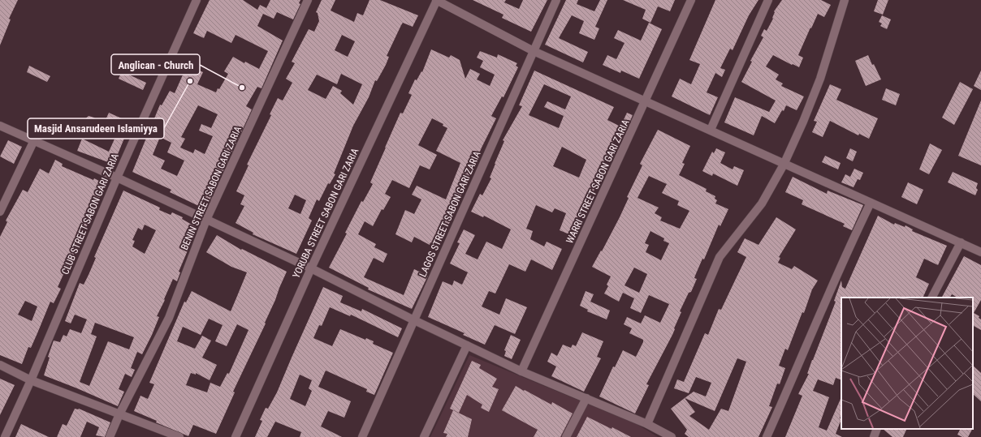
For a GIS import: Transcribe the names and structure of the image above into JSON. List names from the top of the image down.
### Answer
{
  "streets": {
    "street": [
      "WARRI STREET SABON GARI ZARIA",
      "BENIN STREET SABON GARI ZARIA",
      "YORUBA STREET SABON GARI ZARIA",
      "CLUB STREET SABON GARI ZARIA",
      "LAGOS STREET SABON GARI ZARIA"
    ]
  },
  "places": ["Masjid Ansarudeen Islamiyya", "Anglican - Church"]
}
